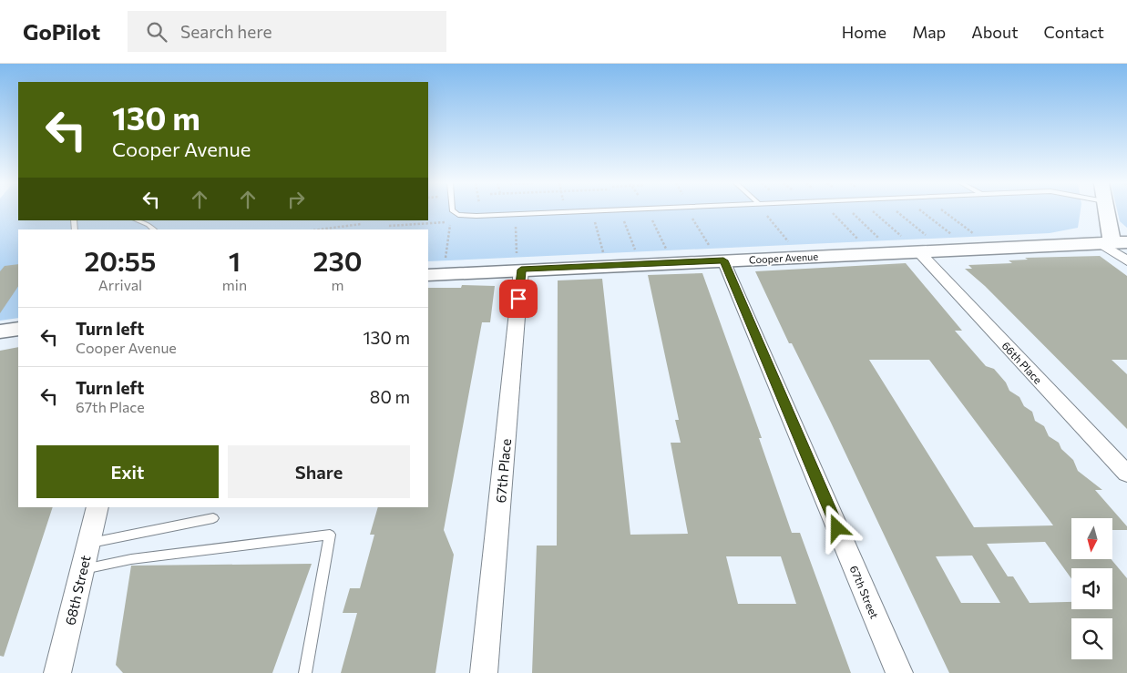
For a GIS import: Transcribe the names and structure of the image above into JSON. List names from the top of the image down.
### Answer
{
  "streets": {
    "main road": ["Cooper Avenue"],
    "street": [
      "66th Place",
      "67th Place",
      "68th Street",
      "67th Street"
    ]
  },
  "crossings": [
    ["Cooper Avenue", "66th Place"],
    ["Cooper Avenue", "67th Place"],
    ["Cooper Avenue", "67th Street"]
  ],
  "north": "bottom",
  "page": {
    "header": "GoPilot",
    "search": "Search here",
    "nav": [
      "Home",
      "Map",
      "About",
      "Contact"
    ],
    "turn": ["130 m", "Cooper Avenue"],
    "eta": [
      "20:55",
      "Arrival",
      "1",
      "min",
      "230",
      "m"
    ],
    "list": [
      {
        "name": "Turn left",
        "note": "Cooper Avenue",
        "value": "130 m"
      },
      {
        "name": "Turn left",
        "note": "67th Place",
        "value": "80 m"
      }
    ],
    "buttons": ["Exit", "Share"]
  }
}
